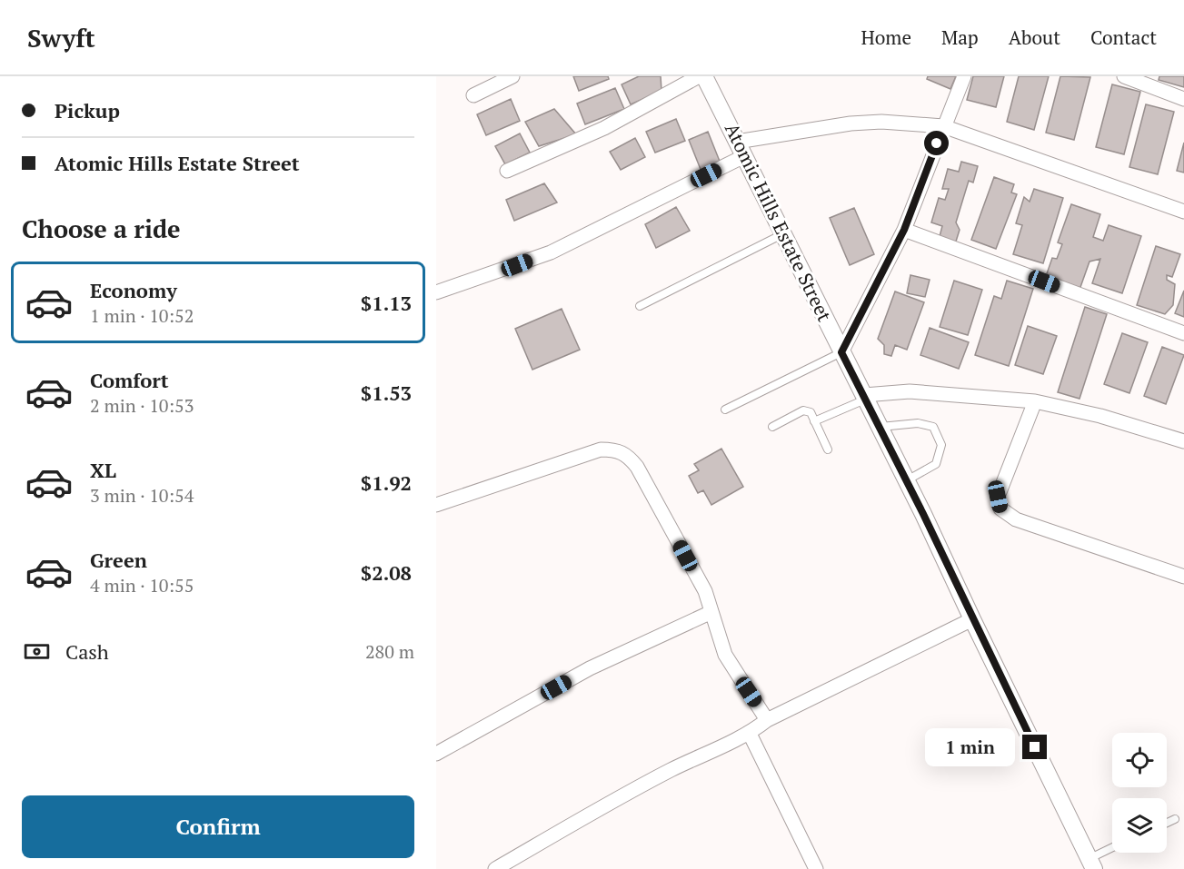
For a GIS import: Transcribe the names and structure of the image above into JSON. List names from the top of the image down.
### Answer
{
  "streets": {
    "street": ["Atomic Hills Estate Street"]
  },
  "page": {
    "header": "Swyft",
    "nav": [
      "Home",
      "Map",
      "About",
      "Contact"
    ],
    "banner": ["Pickup", "Atomic Hills Estate Street"],
    "heading": "Choose a ride",
    "list": [
      {
        "name": "Economy",
        "note": "1 min · 10:52",
        "value": "$1.13"
      },
      {
        "name": "Comfort",
        "note": "2 min · 10:53",
        "value": "$1.53"
      },
      {
        "name": "XL",
        "note": "3 min · 10:54",
        "value": "$1.92"
      },
      {
        "name": "Green",
        "note": "4 min · 10:55",
        "value": "$2.08"
      }
    ],
    "pay": ["Cash", "280 m"],
    "bubble": "1 min",
    "buttons": "Confirm"
  }
}
